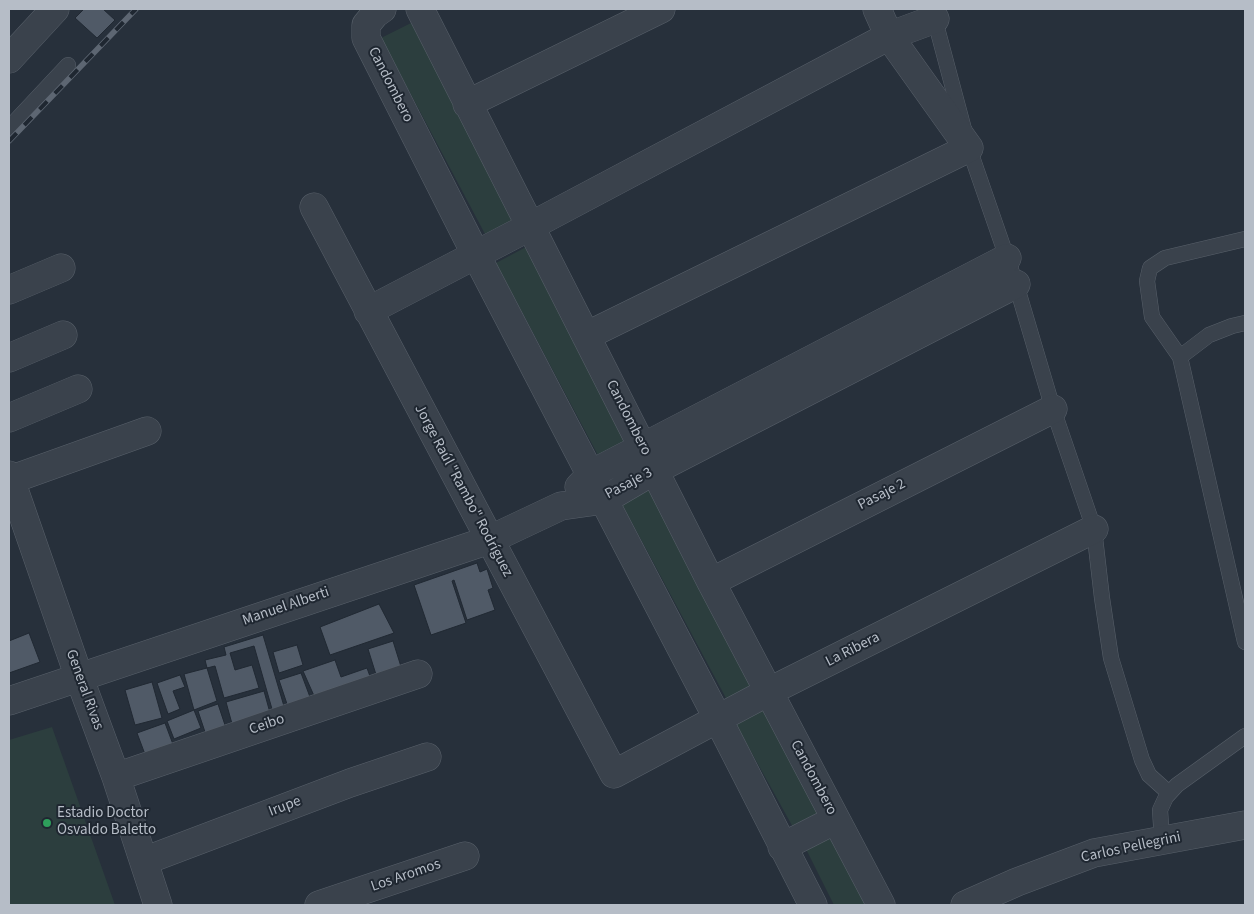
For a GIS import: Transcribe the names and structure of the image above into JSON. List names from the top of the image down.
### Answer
{
  "streets": {
    "street": [
      "Candombero",
      "Pasaje 3",
      "Jorge Raúl \"Rambo\" Rodríguez",
      "Pasaje 2",
      "Manuel Alberti",
      "La Ribera",
      "General Rivas",
      "Ceibo",
      "Irupe",
      "Carlos Pellegrini",
      "Los Aromos"
    ]
  },
  "crossings": [
    ["Candombero", "Pasaje 3"],
    ["Candombero", "Pasaje 2"],
    ["Candombero", "La Ribera"],
    ["Pasaje 3", "Manuel Alberti"],
    ["Jorge Raúl \"Rambo\" Rodríguez", "Manuel Alberti"],
    ["Jorge Raúl \"Rambo\" Rodríguez", "La Ribera"],
    ["Manuel Alberti", "General Rivas"],
    ["General Rivas", "Ceibo"],
    ["General Rivas", "Irupe"]
  ],
  "places": ["Estadio Doctor Osvaldo Baletto"]
}
